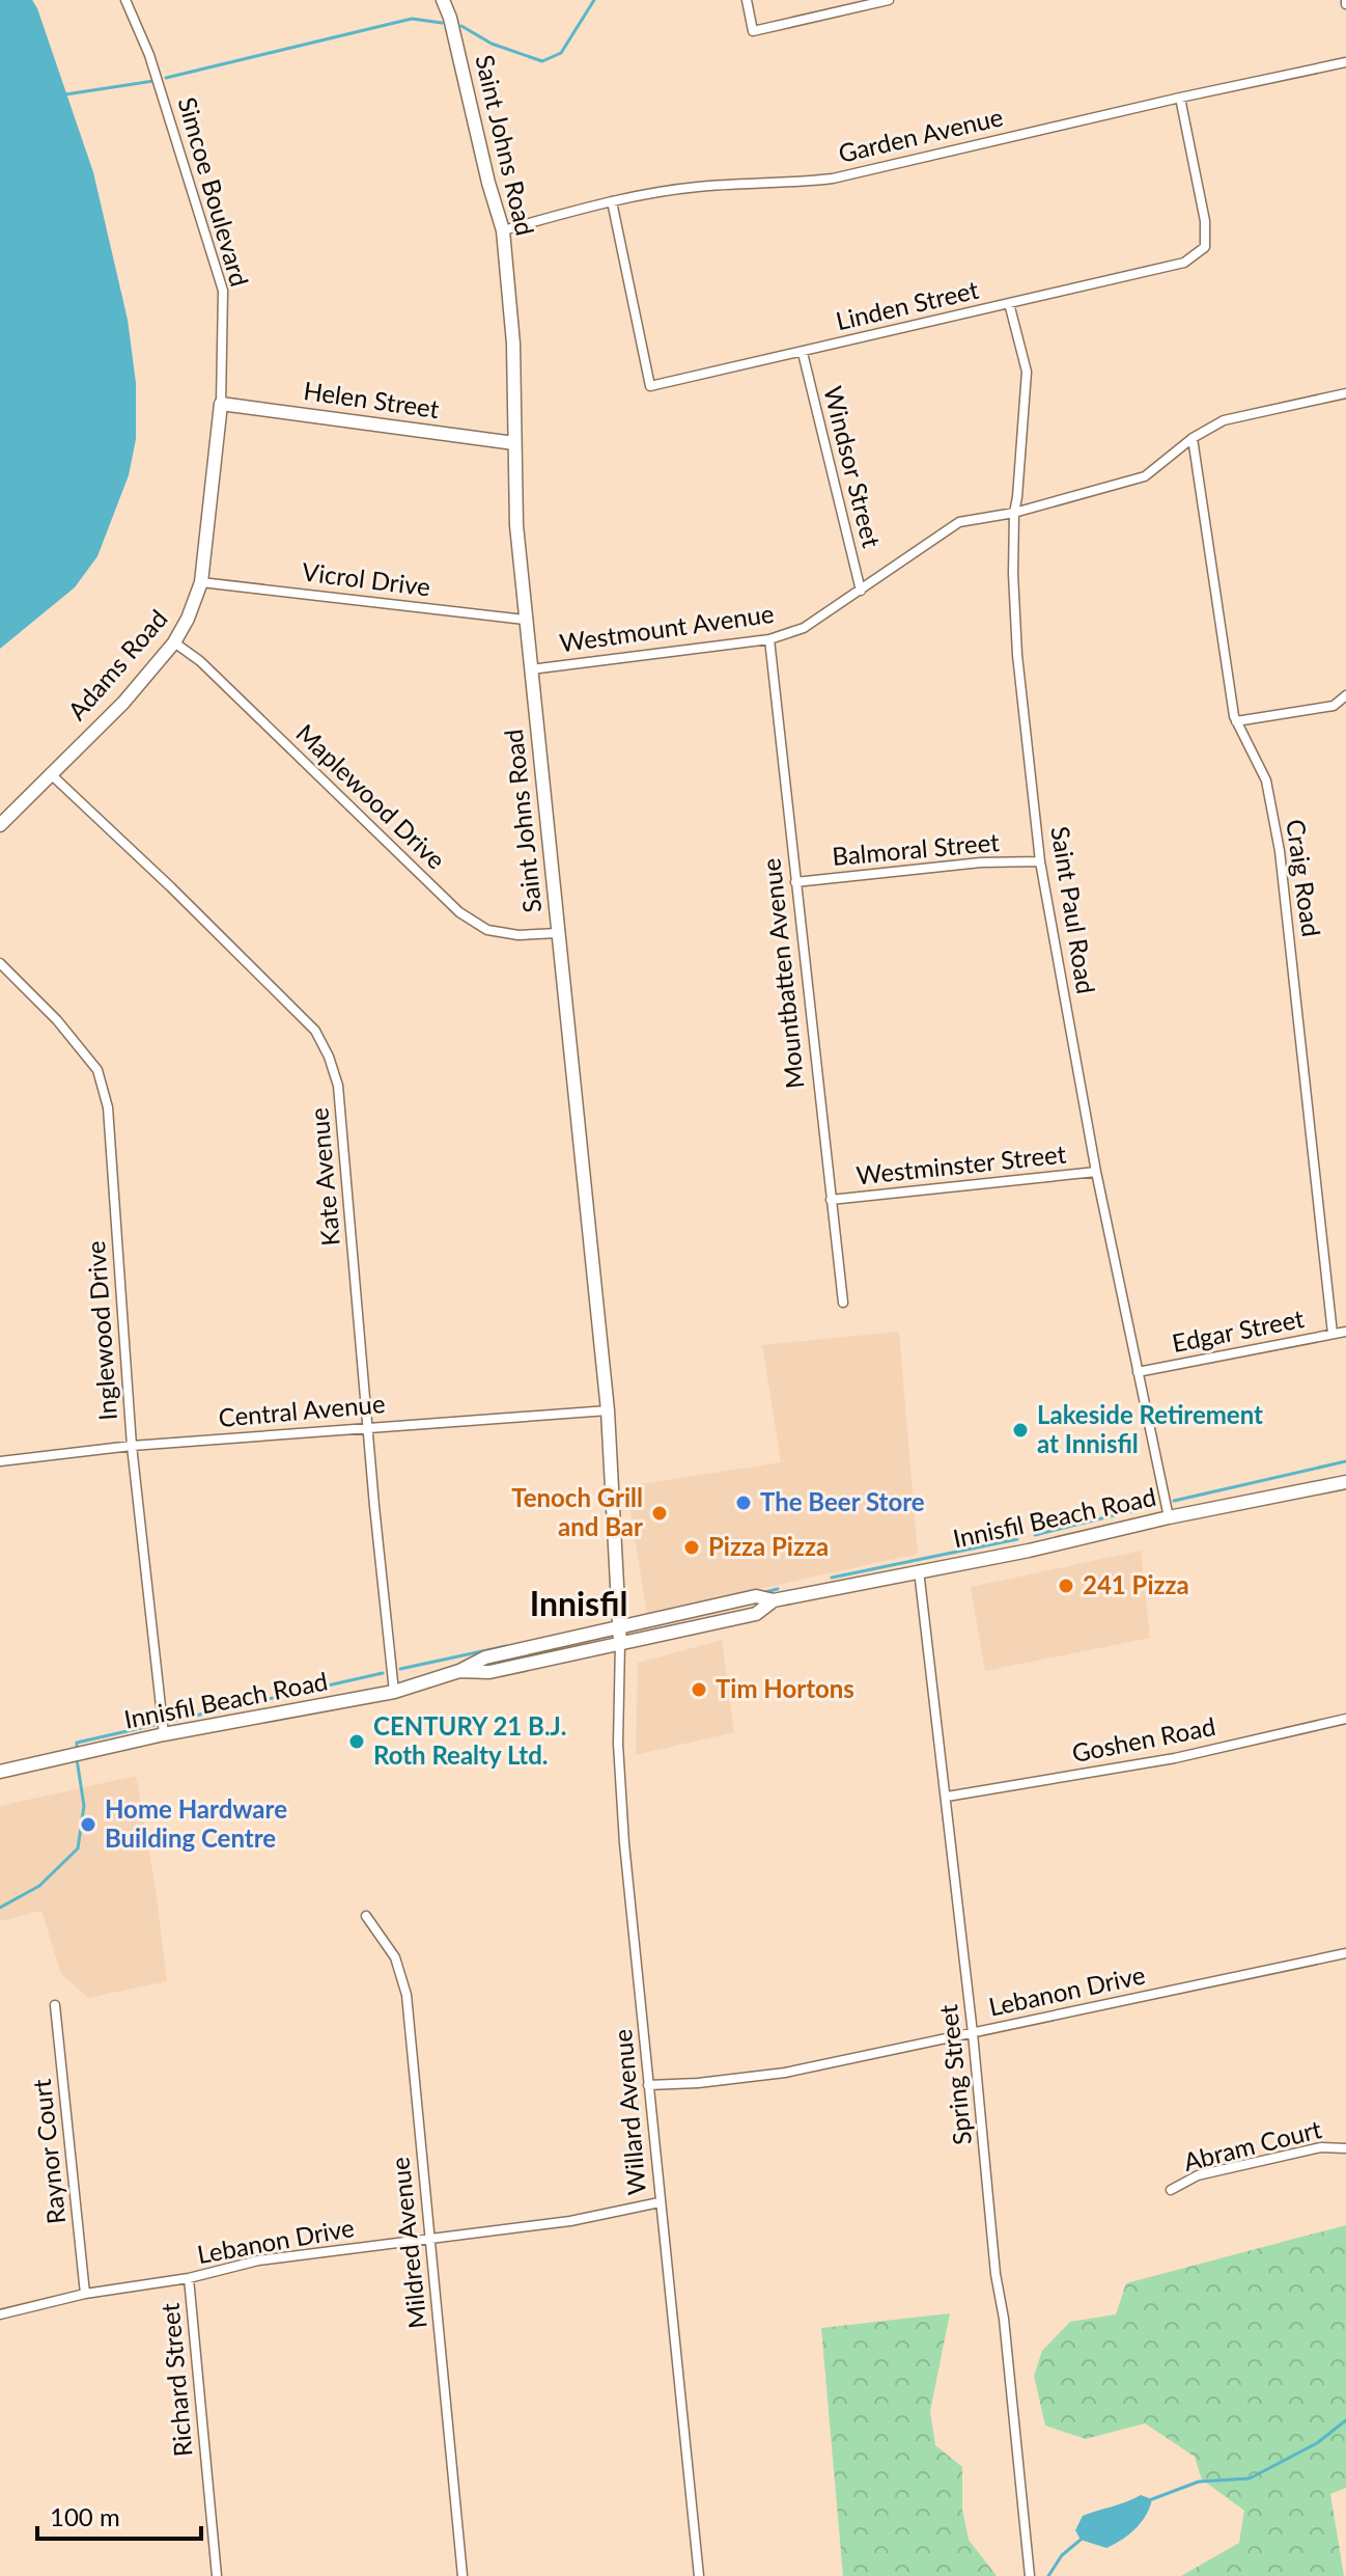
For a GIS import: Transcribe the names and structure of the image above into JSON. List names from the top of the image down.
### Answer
{
  "streets": {
    "street": [
      "Garden Avenue",
      "Saint Johns Road",
      "Simcoe Boulevard",
      "Linden Street",
      "Helen Street",
      "Windsor Street",
      "Vicrol Drive",
      "Westmount Avenue",
      "Adams Road",
      "Maplewood Drive",
      "Balmoral Street",
      "Craig Road",
      "Saint Paul Road",
      "Mountbatten Avenue",
      "Westminster Street",
      "Kate Avenue",
      "Inglewood Drive",
      "Edgar Street",
      "Central Avenue",
      "Innisfil Beach Road",
      "Goshen Road",
      "Lebanon Drive",
      "Spring Street",
      "Willard Avenue",
      "Abram Court",
      "Raynor Court",
      "Mildred Avenue",
      "Richard Street"
    ]
  },
  "crossings": [
    ["Garden Avenue", "Saint Johns Road"],
    ["Garden Avenue", "Linden Street"],
    ["Saint Johns Road", "Helen Street"],
    ["Saint Johns Road", "Vicrol Drive"],
    ["Saint Johns Road", "Westmount Avenue"],
    ["Saint Johns Road", "Maplewood Drive"],
    ["Saint Johns Road", "Central Avenue"],
    ["Saint Johns Road", "Innisfil Beach Road"],
    ["Saint Johns Road", "Willard Avenue"],
    ["Simcoe Boulevard", "Helen Street"],
    ["Simcoe Boulevard", "Adams Road"],
    ["Linden Street", "Windsor Street"],
    ["Linden Street", "Saint Paul Road"],
    ["Helen Street", "Adams Road"],
    ["Windsor Street", "Westmount Avenue"],
    ["Vicrol Drive", "Adams Road"],
    ["Westmount Avenue", "Craig Road"],
    ["Westmount Avenue", "Saint Paul Road"],
    ["Westmount Avenue", "Mountbatten Avenue"],
    ["Adams Road", "Maplewood Drive"],
    ["Adams Road", "Kate Avenue"],
    ["Balmoral Street", "Saint Paul Road"],
    ["Balmoral Street", "Mountbatten Avenue"],
    ["Craig Road", "Edgar Street"],
    ["Saint Paul Road", "Westminster Street"],
    ["Saint Paul Road", "Edgar Street"],
    ["Saint Paul Road", "Innisfil Beach Road"],
    ["Mountbatten Avenue", "Westminster Street"],
    ["Kate Avenue", "Central Avenue"],
    ["Kate Avenue", "Innisfil Beach Road"],
    ["Inglewood Drive", "Central Avenue"],
    ["Inglewood Drive", "Innisfil Beach Road"],
    ["Innisfil Beach Road", "Spring Street"],
    ["Innisfil Beach Road", "Willard Avenue"],
    ["Goshen Road", "Spring Street"],
    ["Lebanon Drive", "Spring Street"],
    ["Lebanon Drive", "Willard Avenue"],
    ["Lebanon Drive", "Raynor Court"],
    ["Lebanon Drive", "Mildred Avenue"],
    ["Lebanon Drive", "Richard Street"]
  ],
  "districts": ["Innisfil"],
  "places": [
    "Lakeside Retirement at Innisfil",
    "The Beer Store",
    "Tenoch Grill and Bar",
    "Pizza Pizza",
    "241 Pizza",
    "Tim Hortons",
    "CENTURY 21 B.J. Roth Realty Ltd.",
    "Home Hardware Building Centre"
  ],
  "scale_bar": "100 m"
}
